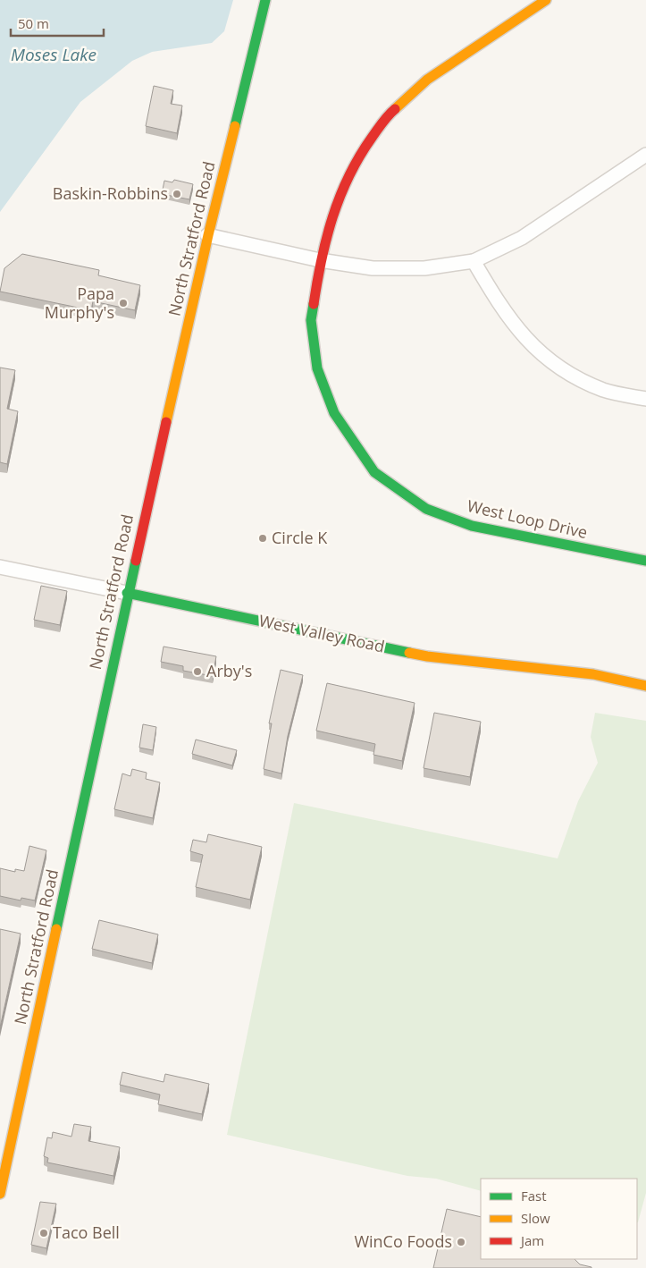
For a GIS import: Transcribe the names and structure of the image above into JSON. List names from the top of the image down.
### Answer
{
  "streets": {
    "main road": ["North Stratford Road", "West Loop Drive", "West Valley Road"]
  },
  "crossings": [
    ["North Stratford Road", "West Valley Road"]
  ],
  "water": ["Moses Lake"],
  "places": [
    "Baskin-Robbins",
    "Papa Murphy's",
    "Circle K",
    "Arby's",
    "Taco Bell",
    "WinCo Foods"
  ],
  "legend": ["Fast", "Slow", "Jam"],
  "scale_bar": "50 m"
}
